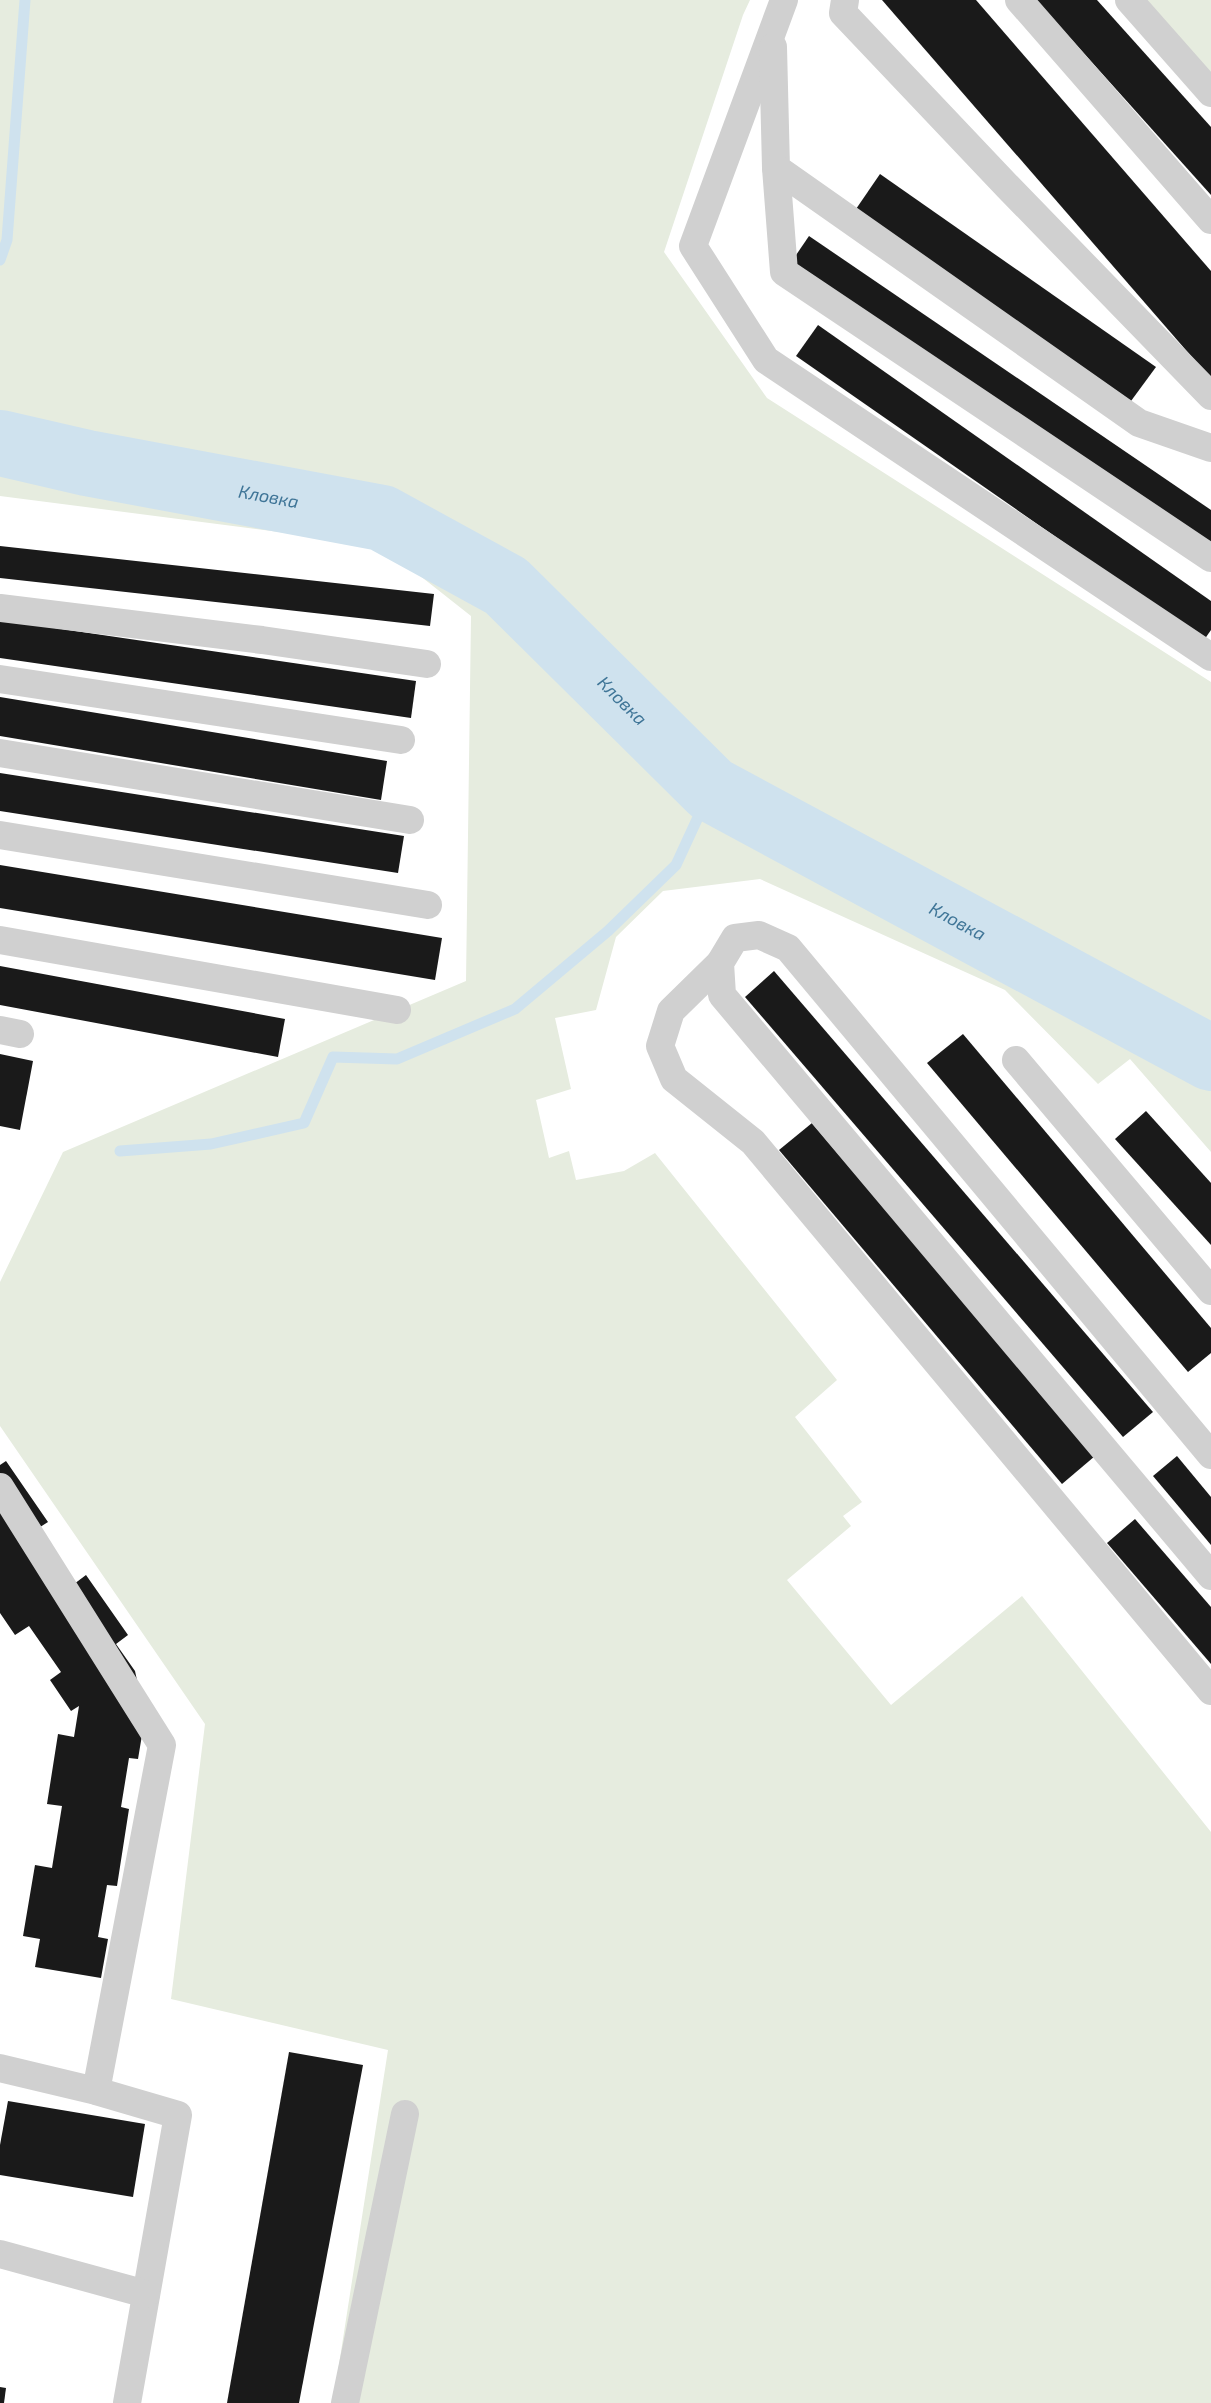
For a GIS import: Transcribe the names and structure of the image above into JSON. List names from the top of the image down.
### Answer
{
  "water": ["Кловка"]
}
